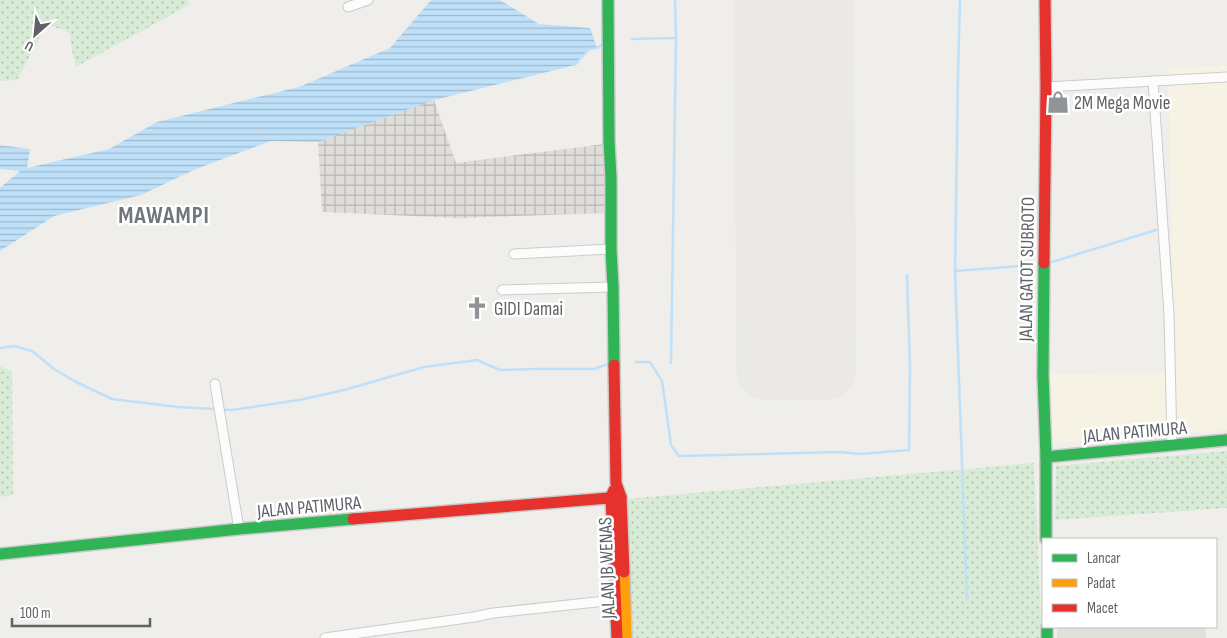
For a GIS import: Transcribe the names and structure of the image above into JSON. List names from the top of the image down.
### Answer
{
  "streets": {
    "street": ["JALAN GATOT SUBROTO", "JALAN PATIMURA", "JALAN JB WENAS"]
  },
  "crossings": [
    ["JALAN GATOT SUBROTO", "JALAN PATIMURA"],
    ["JALAN PATIMURA", "JALAN JB WENAS"]
  ],
  "districts": ["MAWAMPI"],
  "places": {
    "shop": ["2M Mega Movie"],
    "church": ["GIDI Damai"]
  },
  "legend": ["Lancar", "Padat", "Macet"],
  "scale_bar": "100 m",
  "north": "bottom left"
}
